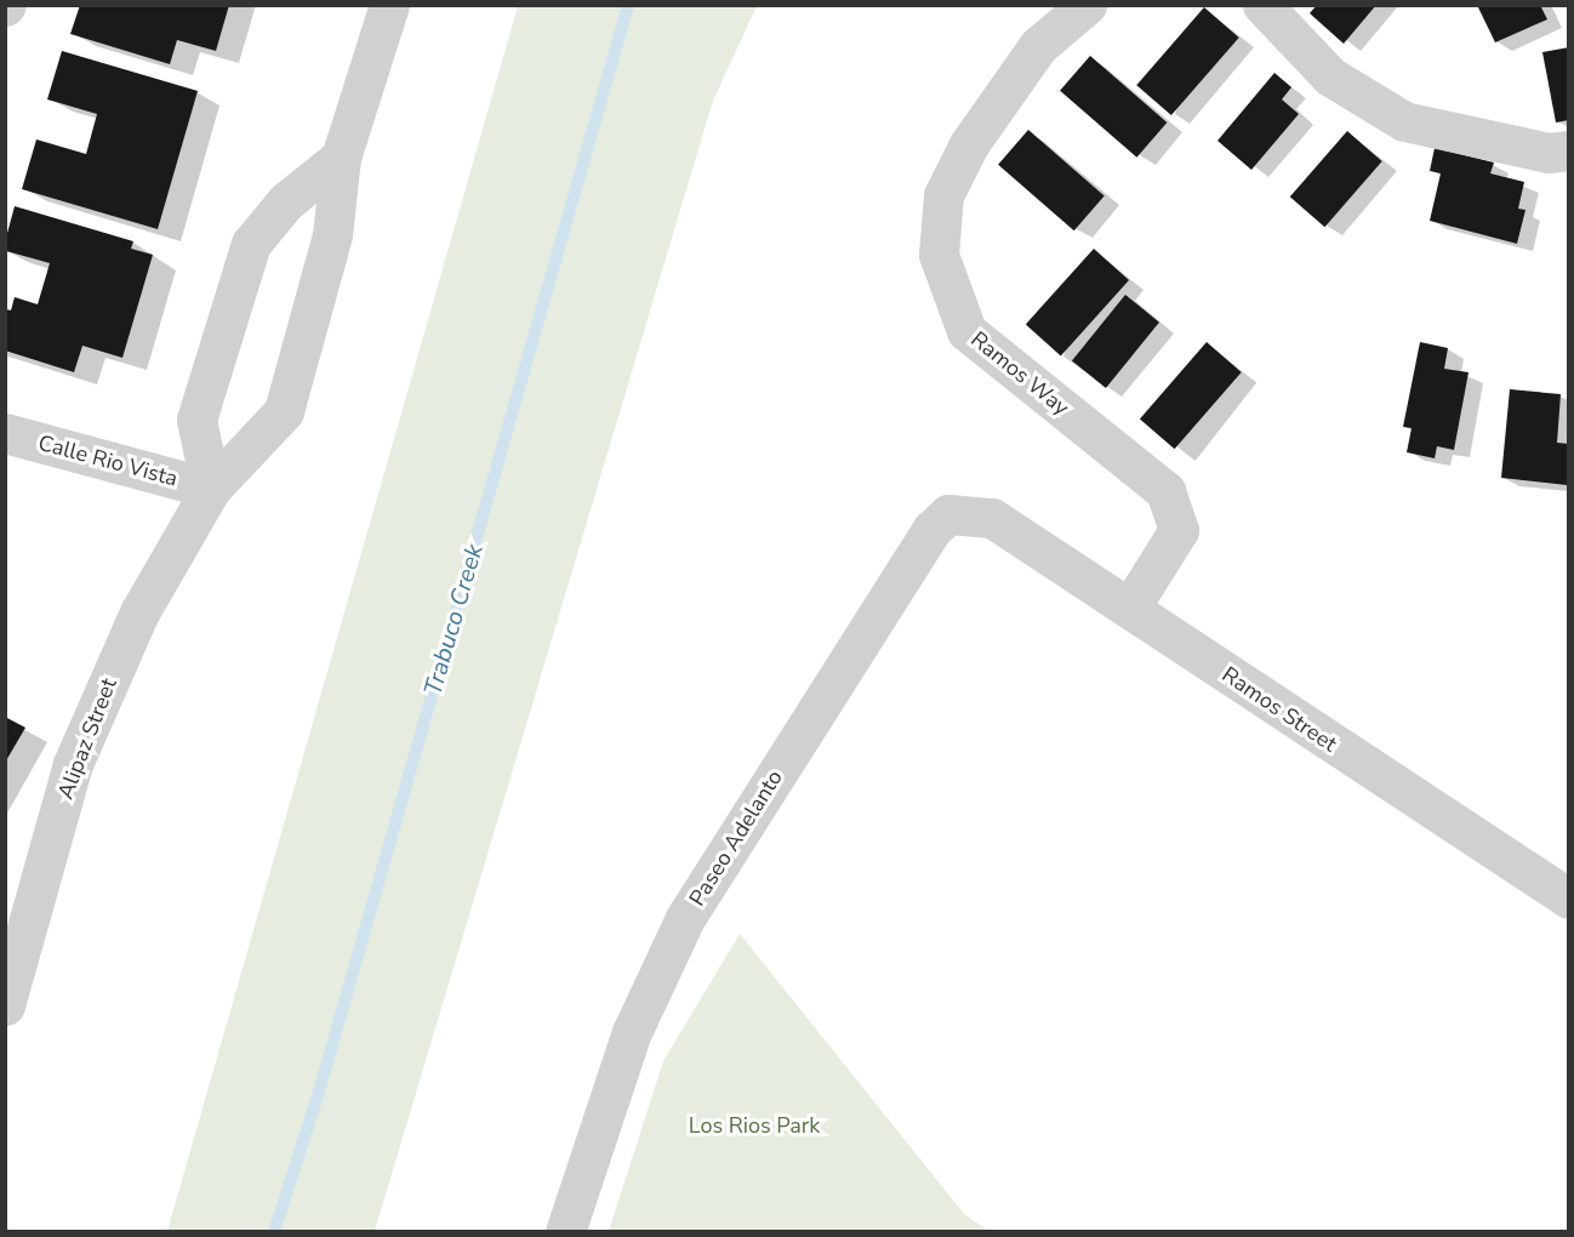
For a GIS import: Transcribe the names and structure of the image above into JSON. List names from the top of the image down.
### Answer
{
  "streets": {
    "street": [
      "Ramos Way",
      "Calle Rio Vista",
      "Ramos Street",
      "Alipaz Street",
      "Paseo Adelanto"
    ]
  },
  "crossings": [
    ["Ramos Way", "Ramos Street"],
    ["Calle Rio Vista", "Alipaz Street"],
    ["Ramos Street", "Paseo Adelanto"]
  ],
  "water": ["Trabuco Creek"],
  "parks": ["Los Rios Park"]
}
